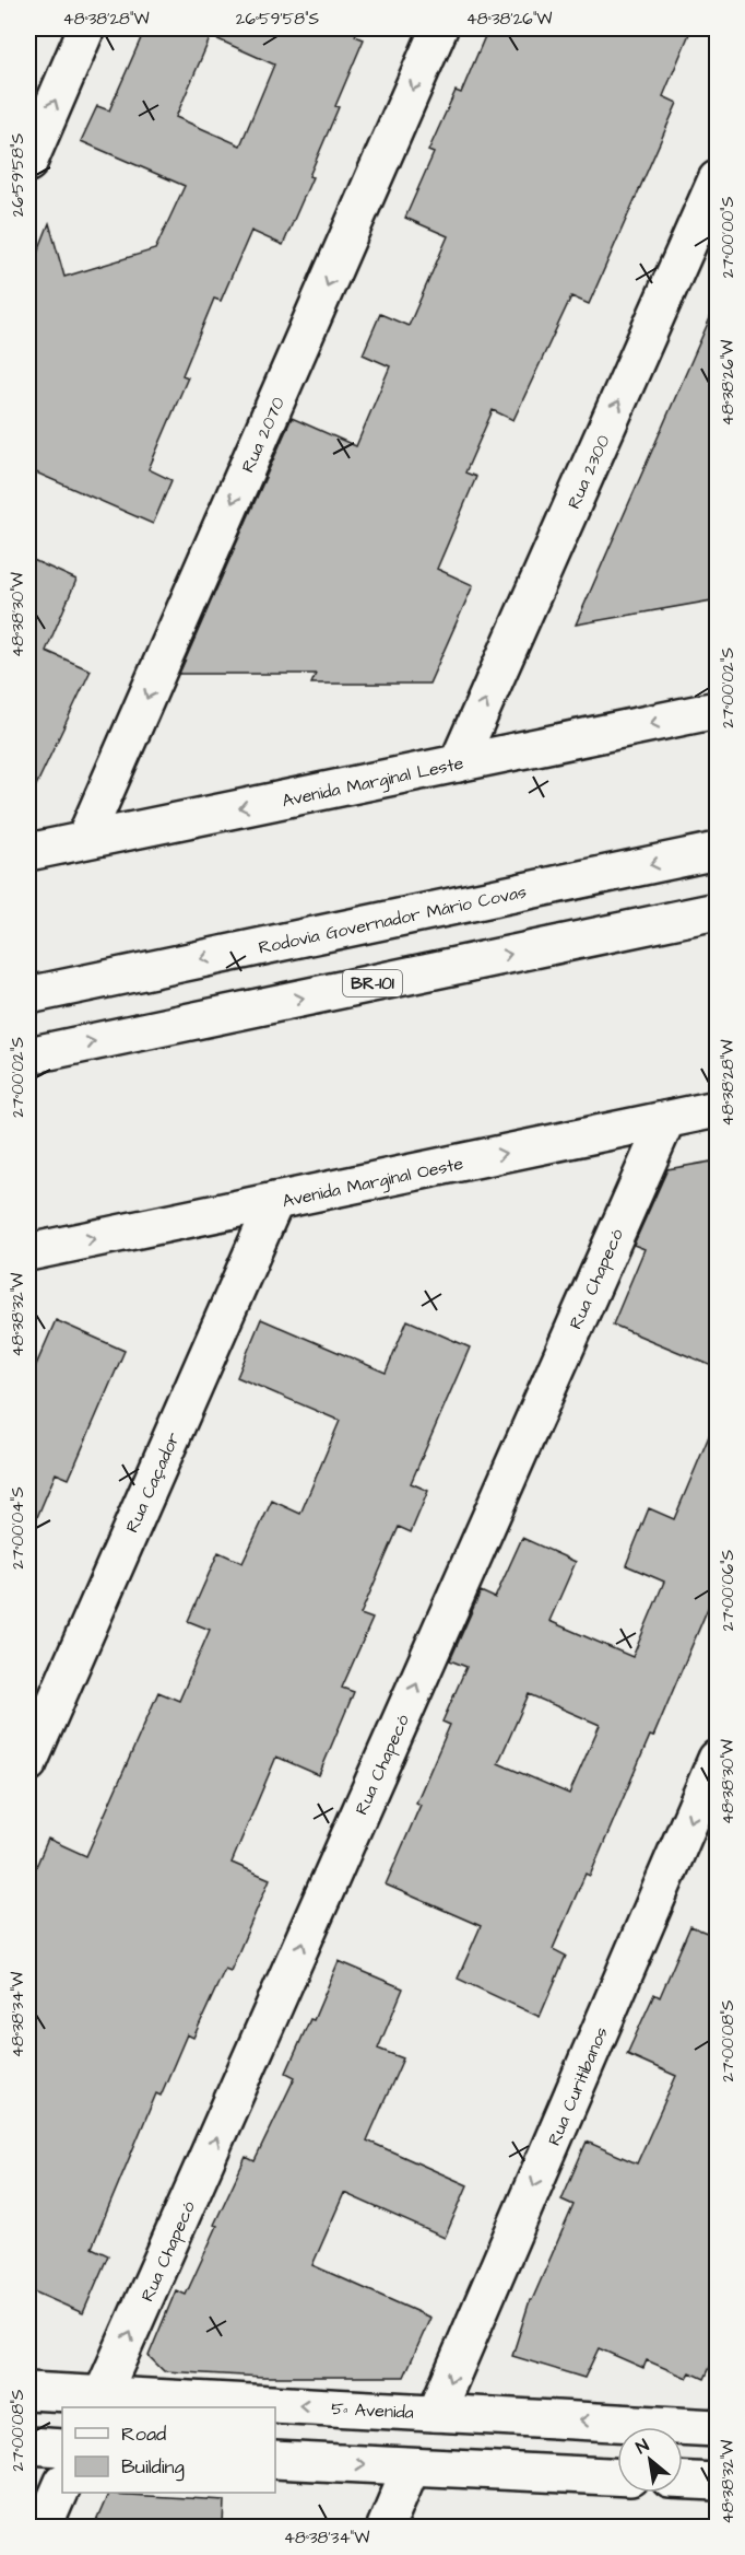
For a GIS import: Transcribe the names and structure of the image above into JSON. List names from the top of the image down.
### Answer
{
  "streets": {
    "main road": [
      "Rua 2070",
      "Rua 2300",
      "Avenida Marginal Leste",
      "Rodovia Governador Mário Covas",
      "BR-101",
      "Avenida Marginal Oeste",
      "Rua Chapecó",
      "Rua Caçador",
      "Rua Curitibanos",
      "5ª Avenida"
    ]
  },
  "crossings": [
    ["Rua 2070", "Avenida Marginal Leste"],
    ["Rua 2300", "Avenida Marginal Leste"],
    ["Avenida Marginal Oeste", "Rua Chapecó"],
    ["Avenida Marginal Oeste", "Rua Caçador"],
    ["Rua Chapecó", "5ª Avenida"],
    ["Rua Curitibanos", "5ª Avenida"]
  ],
  "one_way": [
    "Rua 2070",
    "Rua 2300",
    "Rua Chapecó",
    "Rua Curitibanos"
  ],
  "legend": ["Road", "Building"],
  "north": "top left",
  "coordinates": [
    "48°38'28\"W",
    "26°59'58\"S",
    "48°38'26\"W",
    "27°00'00\"S",
    "48°38'30\"W",
    "27°00'02\"S",
    "48°38'32\"W",
    "27°00'04\"S",
    "27°00'06\"S",
    "48°38'34\"W",
    "27°00'08\"S"
  ]
}
